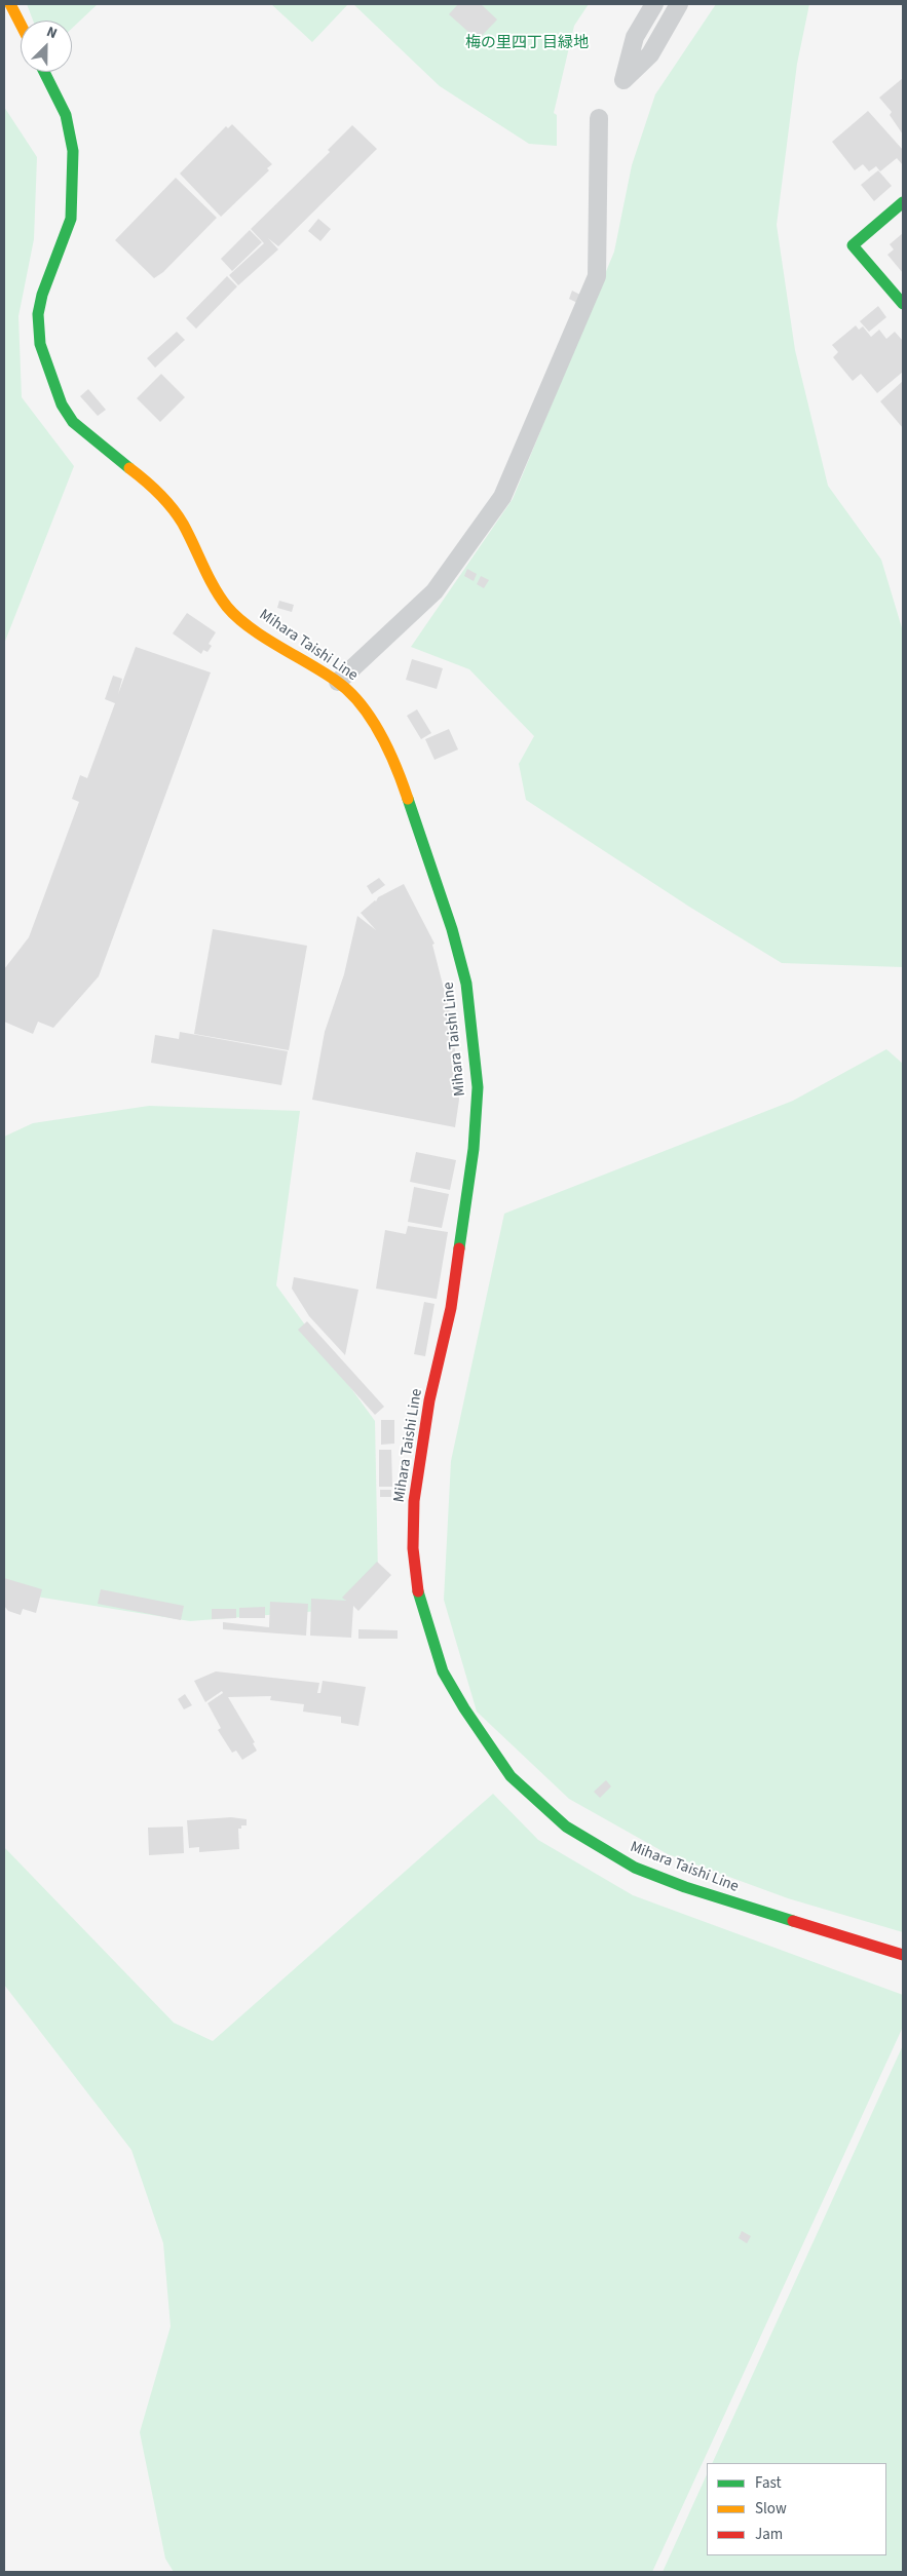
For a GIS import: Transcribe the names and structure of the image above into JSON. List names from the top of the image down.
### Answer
{
  "streets": {
    "main road": ["Mihara Taishi Line"]
  },
  "parks": ["梅の里四丁目緑地"],
  "legend": ["Fast", "Slow", "Jam"],
  "north": "top right"
}
